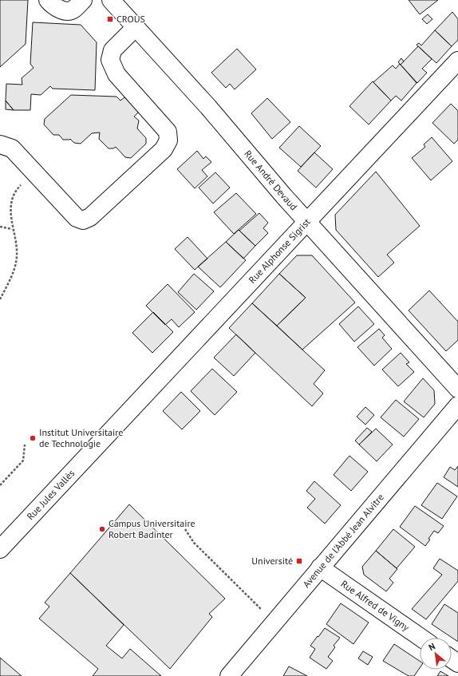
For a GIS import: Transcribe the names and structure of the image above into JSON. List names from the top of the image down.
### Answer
{
  "streets": {
    "street": [
      "Rue André Devaud",
      "Rue Alphonse Sigrist",
      "Rue Jules Vallès",
      "Avenue de l'Abbé Jean Alvitre",
      "Rue Alfred de Vigny"
    ]
  },
  "crossings": [
    ["Rue André Devaud", "Rue Alphonse Sigrist"],
    ["Rue Alphonse Sigrist", "Rue Jules Vallès"],
    ["Avenue de l'Abbé Jean Alvitre", "Rue Alfred de Vigny"]
  ],
  "places": {
    "transit": ["CROUS", "Université"],
    "other": ["Institut Universitaire de Technologie", "Campus Universitaire Robert Badinter"]
  },
  "north": "top left"
}
